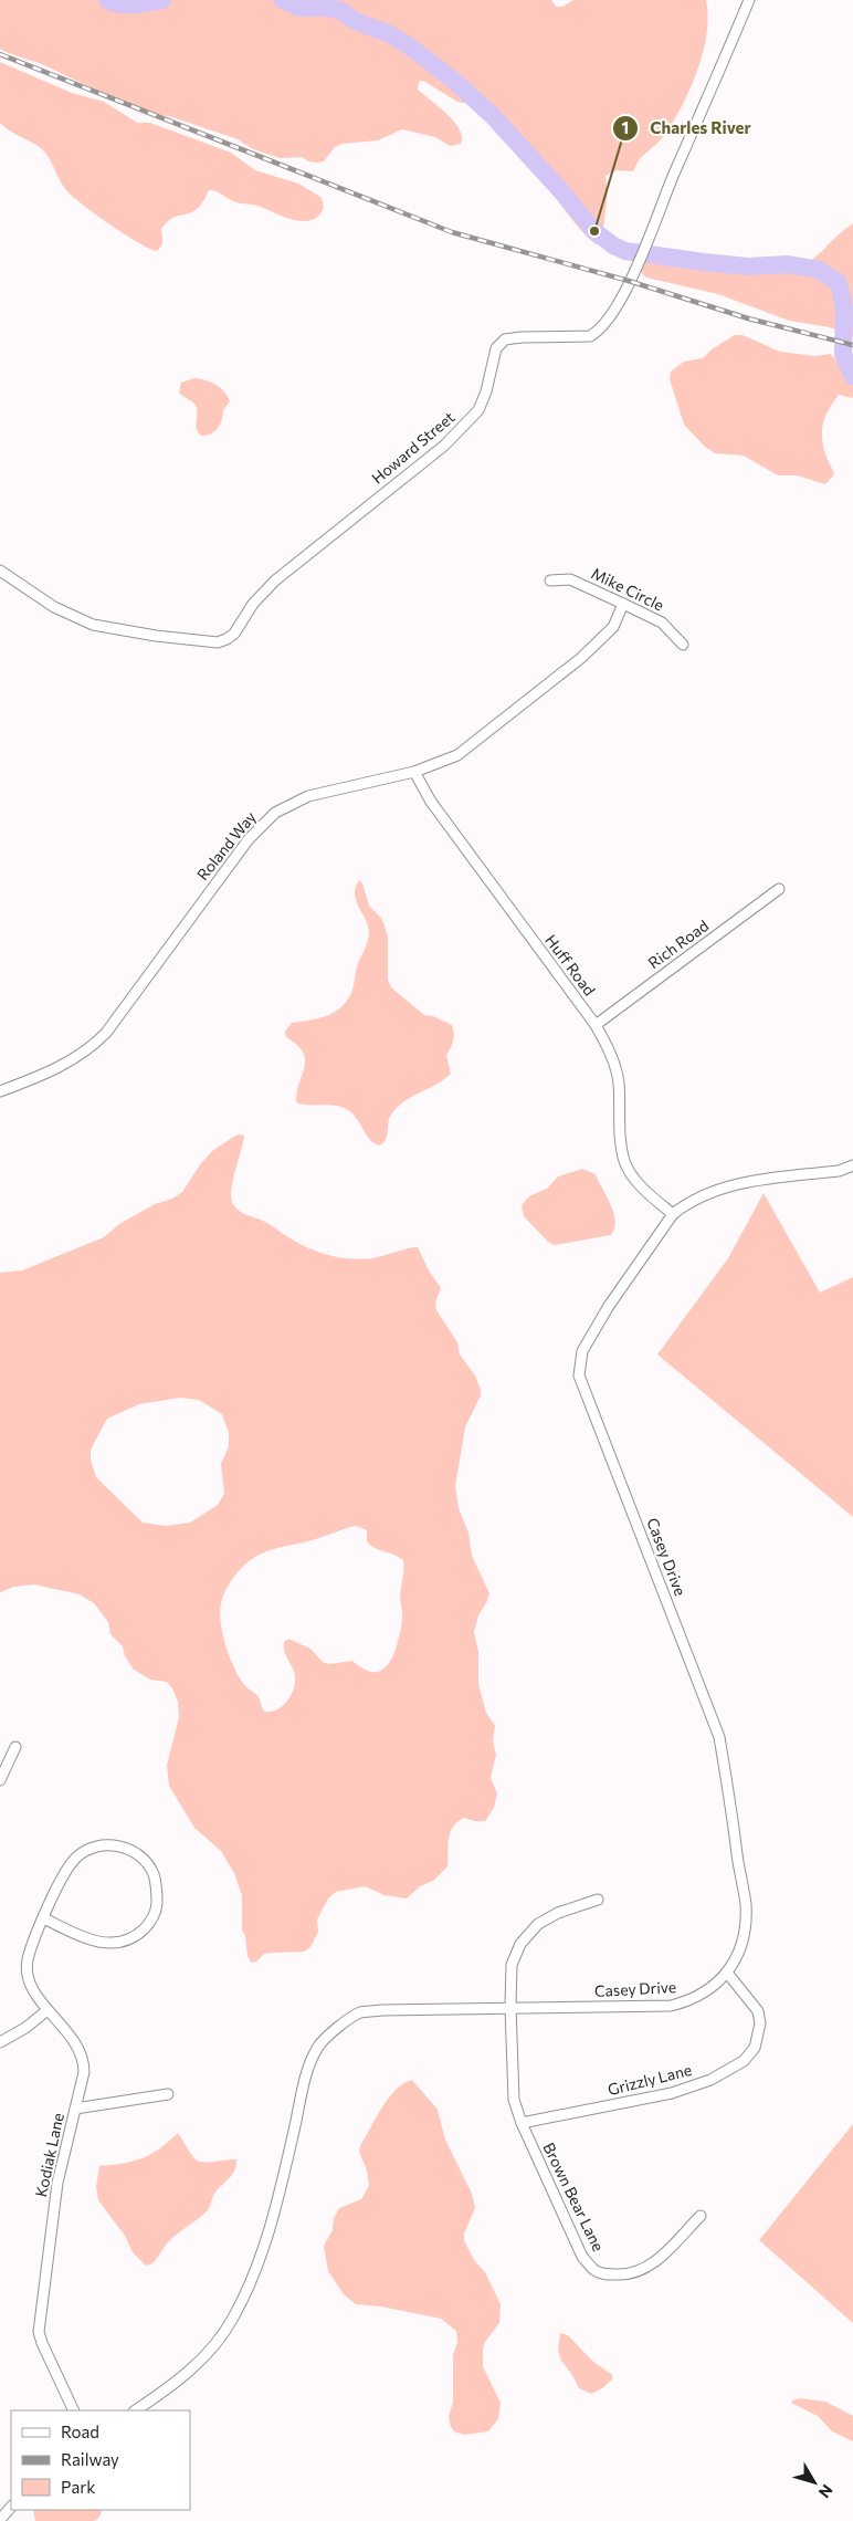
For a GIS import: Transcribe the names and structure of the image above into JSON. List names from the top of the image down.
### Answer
{
  "streets": {
    "street": [
      "Howard Street",
      "Mike Circle",
      "Roland Way",
      "Rich Road",
      "Huff Road",
      "Casey Drive",
      "Grizzly Lane",
      "Kodiak Lane",
      "Brown Bear Lane"
    ]
  },
  "crossings": [
    ["Mike Circle", "Roland Way"],
    ["Roland Way", "Huff Road"],
    ["Rich Road", "Huff Road"],
    ["Huff Road", "Casey Drive"],
    ["Casey Drive", "Grizzly Lane"],
    ["Casey Drive", "Brown Bear Lane"],
    ["Grizzly Lane", "Brown Bear Lane"]
  ],
  "places": ["Charles River"],
  "legend": ["Road", "Railway", "Park"],
  "north": "bottom right"
}
